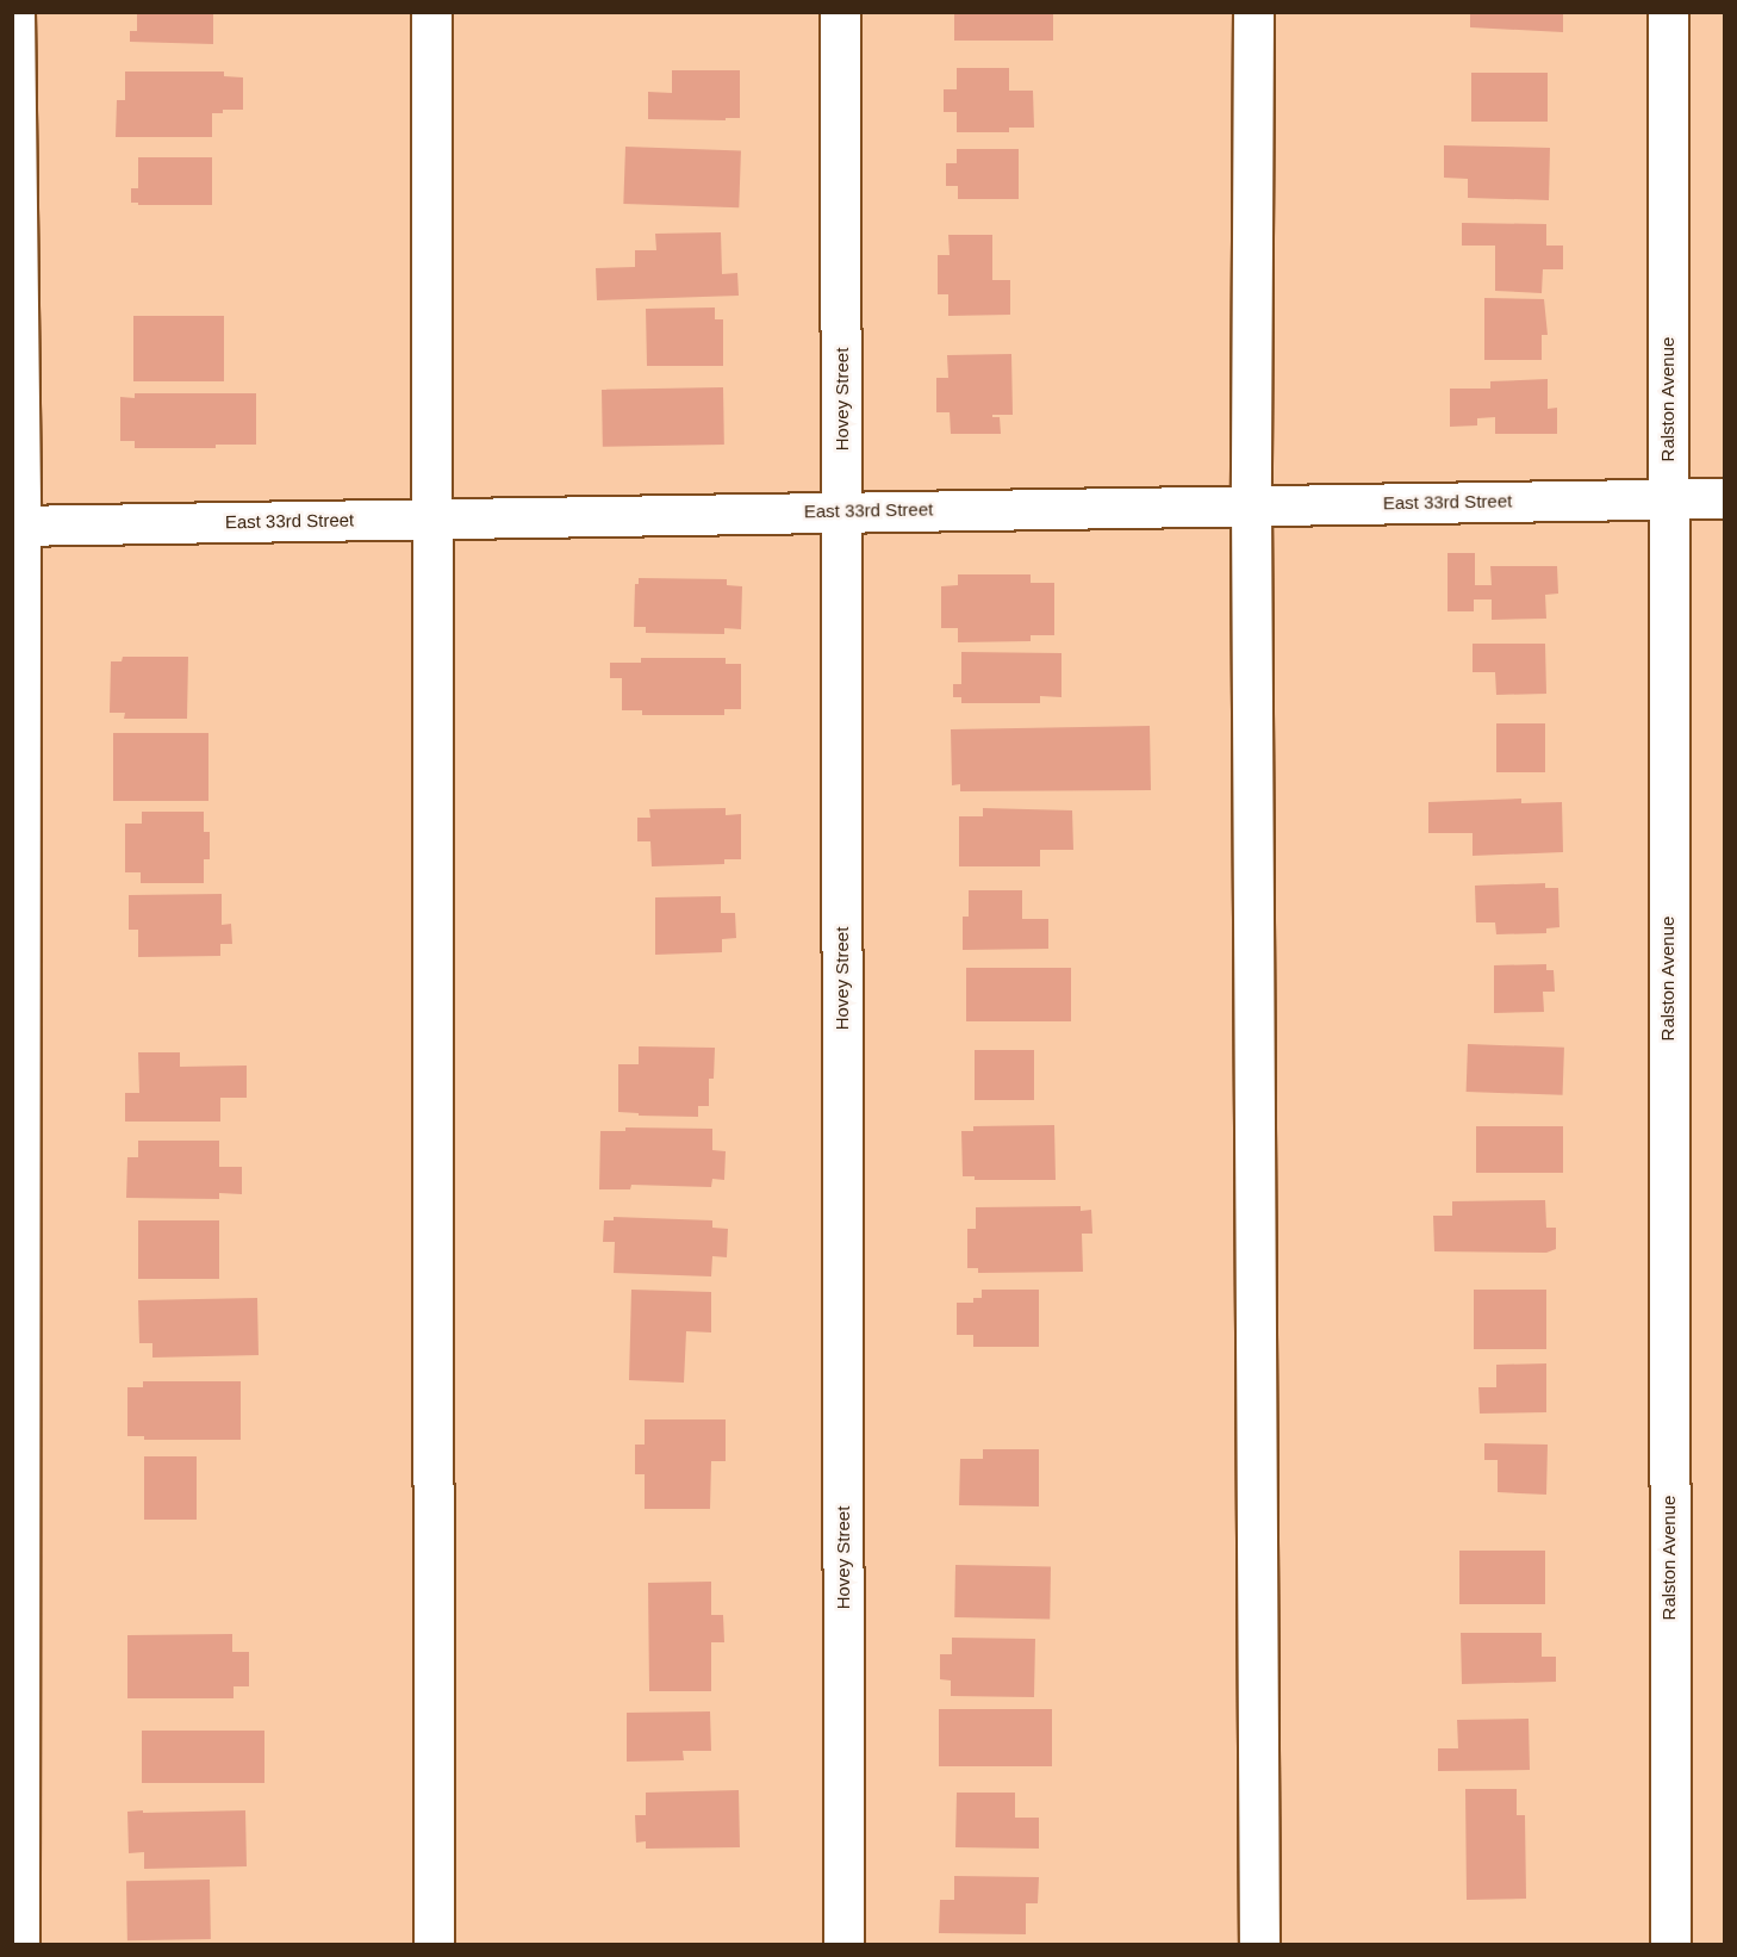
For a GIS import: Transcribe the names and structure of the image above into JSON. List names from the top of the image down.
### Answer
{
  "streets": {
    "street": ["Hovey Street", "Ralston Avenue", "East 33rd Street"]
  },
  "crossings": [
    ["Hovey Street", "East 33rd Street"],
    ["Ralston Avenue", "East 33rd Street"]
  ]
}
